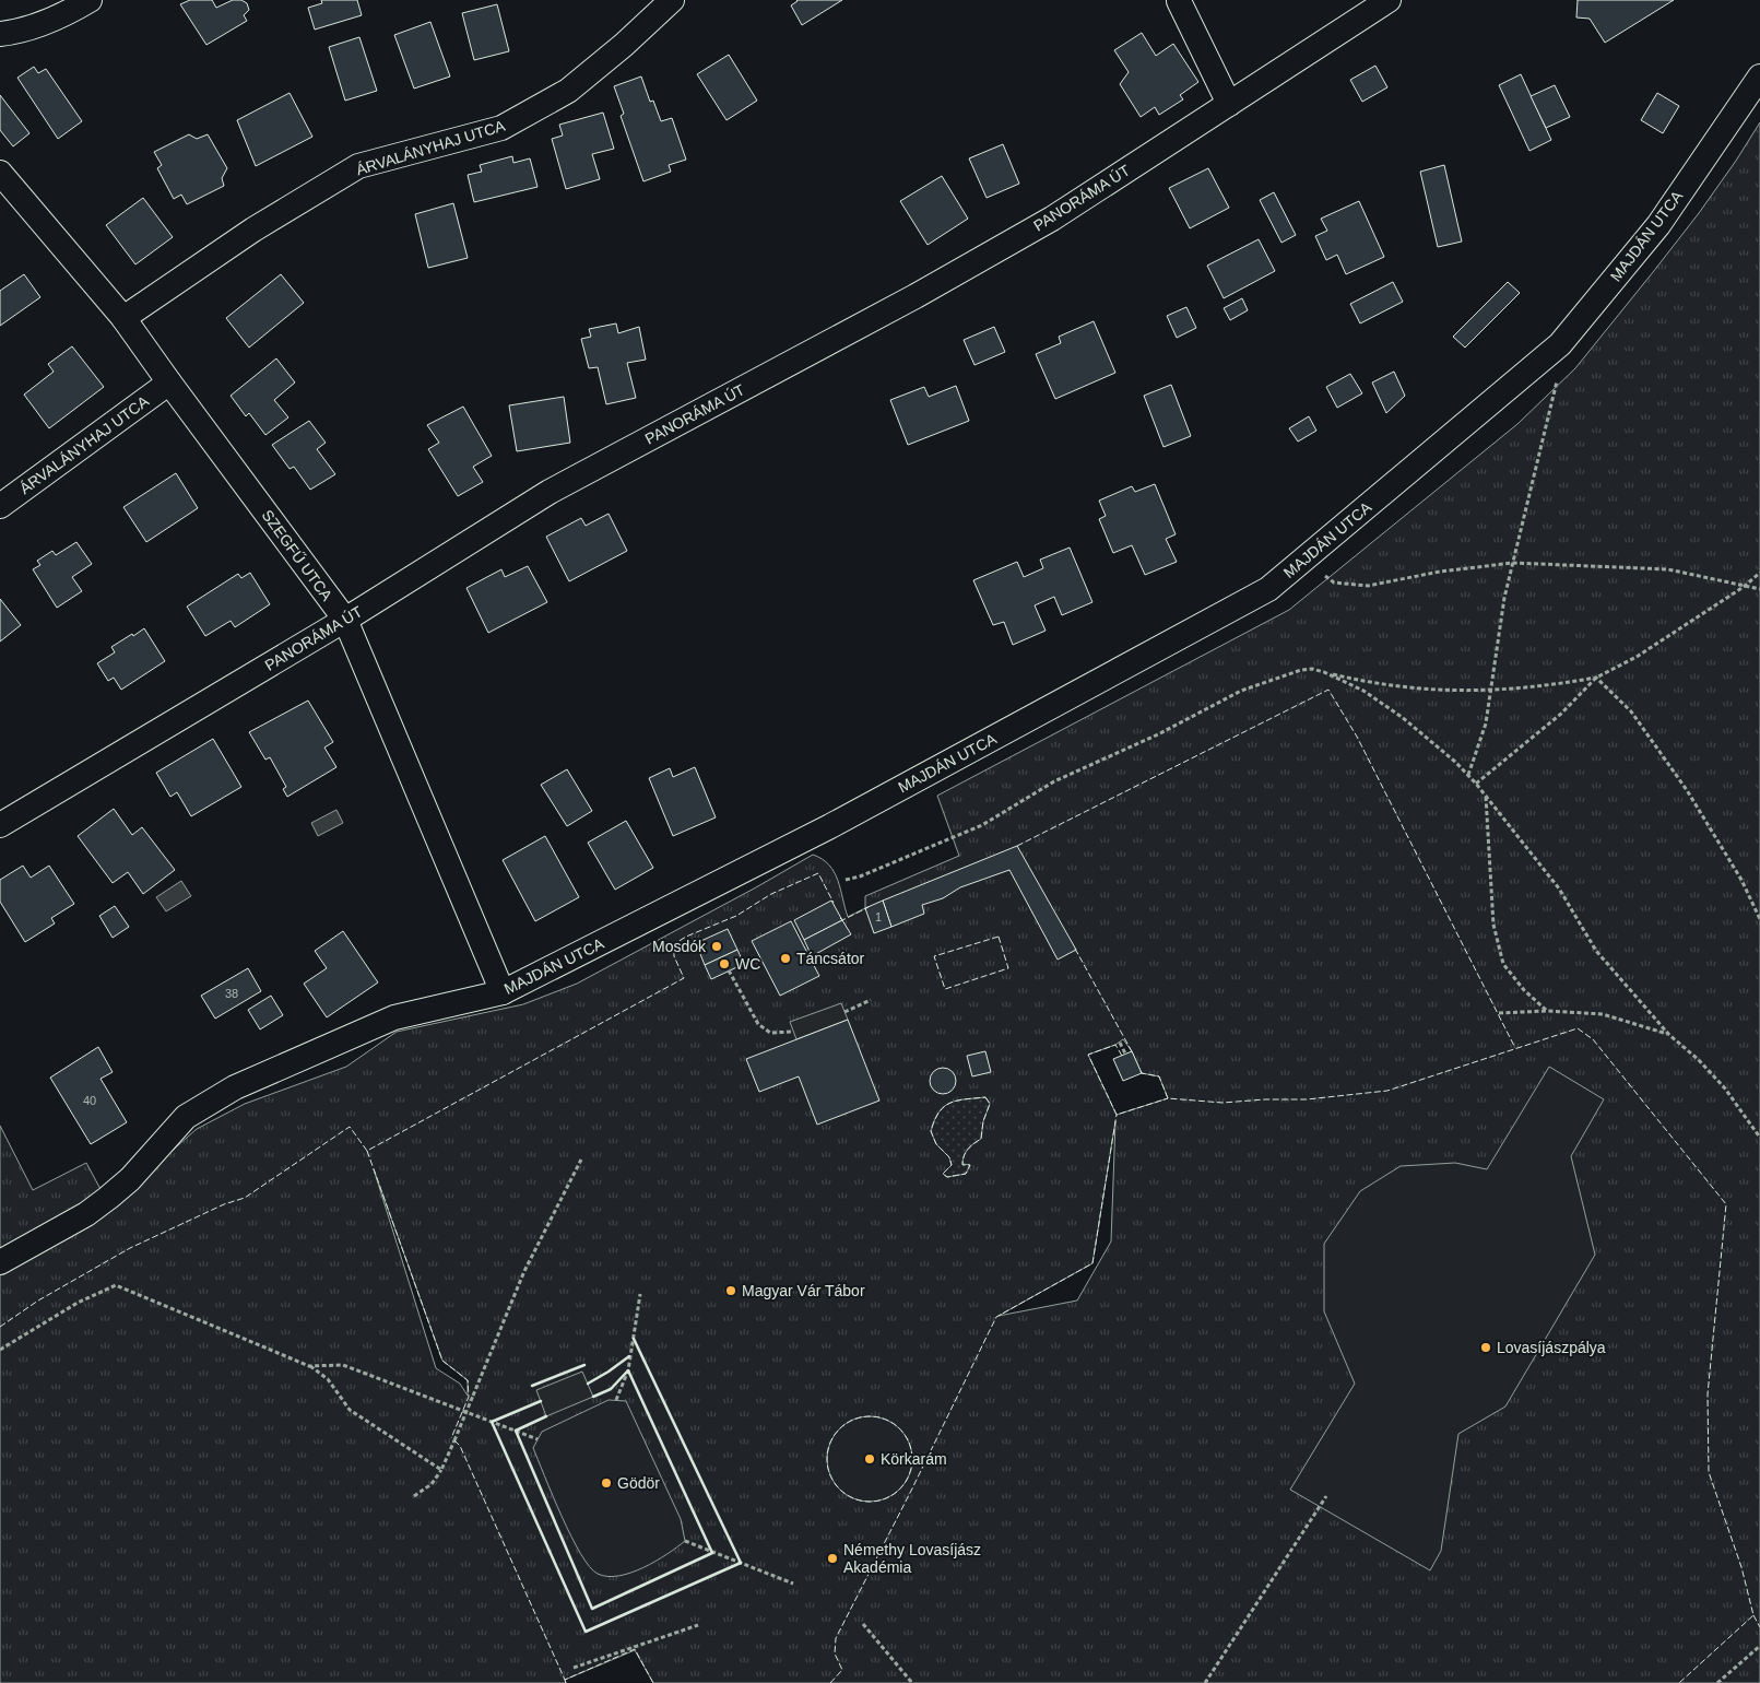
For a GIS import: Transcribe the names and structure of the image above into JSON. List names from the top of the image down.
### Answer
{
  "streets": {
    "street": [
      "ÁRVALÁNYHAJ UTCA",
      "PANORÁMA ÚT",
      "MAJDÁN UTCA",
      "SZEGFŰ UTCA"
    ]
  },
  "crossings": [
    ["ÁRVALÁNYHAJ UTCA", "SZEGFŰ UTCA"],
    ["PANORÁMA ÚT", "SZEGFŰ UTCA"],
    ["MAJDÁN UTCA", "SZEGFŰ UTCA"]
  ],
  "places": [
    "Mosdók",
    "Táncsátor",
    "WC",
    "Magyar Vár Tábor",
    "Lovasíjászpálya",
    "Körkarám",
    "Gödör",
    "Némethy Lovasíjász Akadémia"
  ],
  "house_numbers": ["1", "38", "40"]
}
